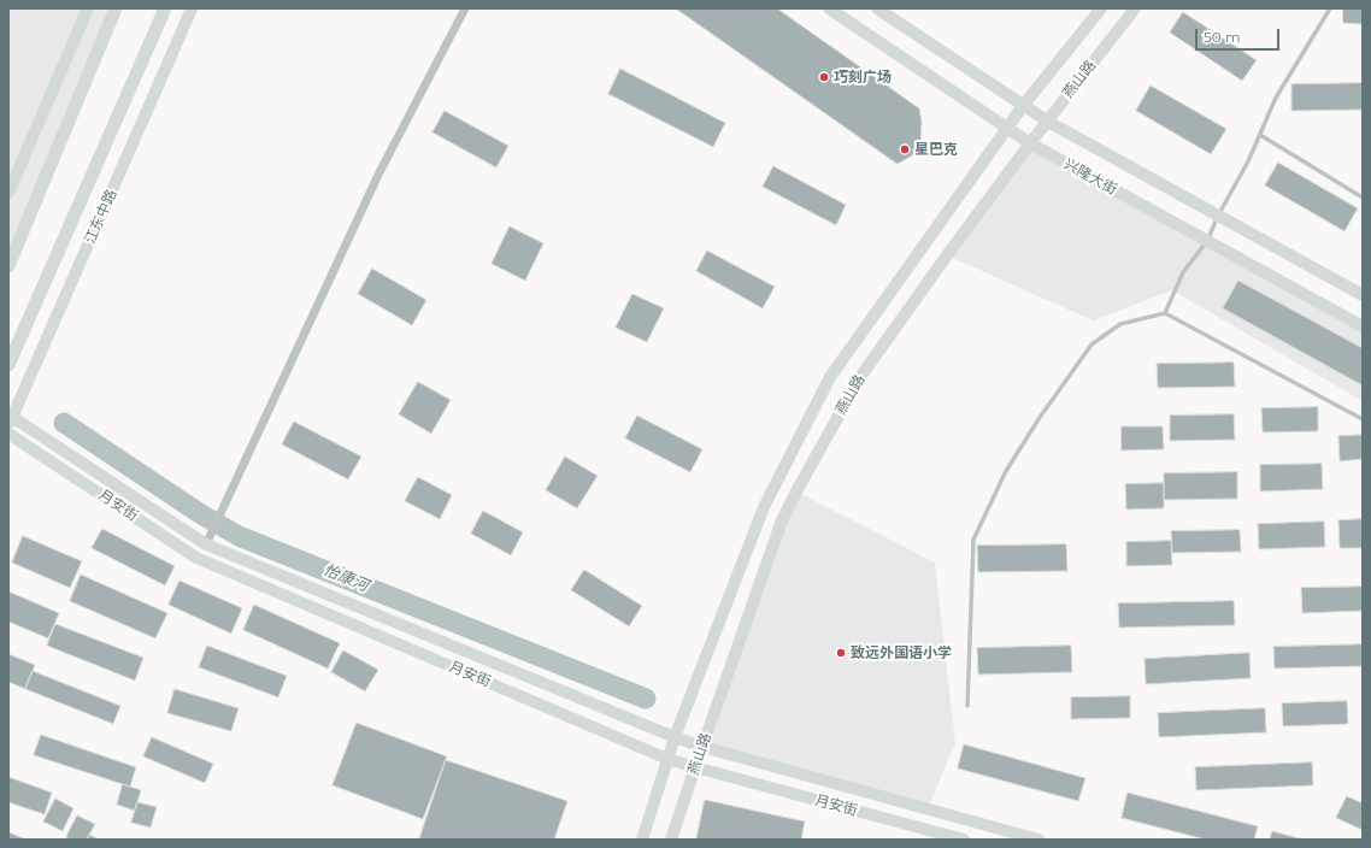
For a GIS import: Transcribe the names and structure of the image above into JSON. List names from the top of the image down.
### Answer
{
  "streets": {
    "main road": ["江东中路"],
    "street": ["燕山路", "兴隆大街", "月安街"]
  },
  "crossings": [
    ["燕山路", "兴隆大街"],
    ["燕山路", "月安街"]
  ],
  "water": ["怡康河"],
  "places": ["巧刻广场", "星巴克", "致远外国语小学"],
  "scale_bar": "50 m"
}
